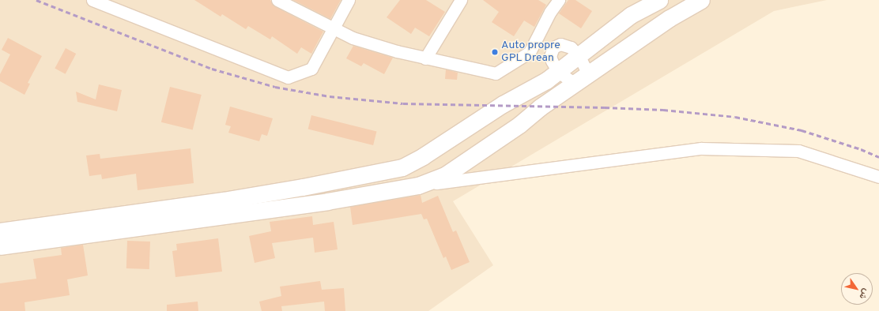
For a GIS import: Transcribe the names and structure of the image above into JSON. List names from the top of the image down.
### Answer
{
  "places": ["Auto propre GPL Drean"],
  "north": "bottom right"
}
